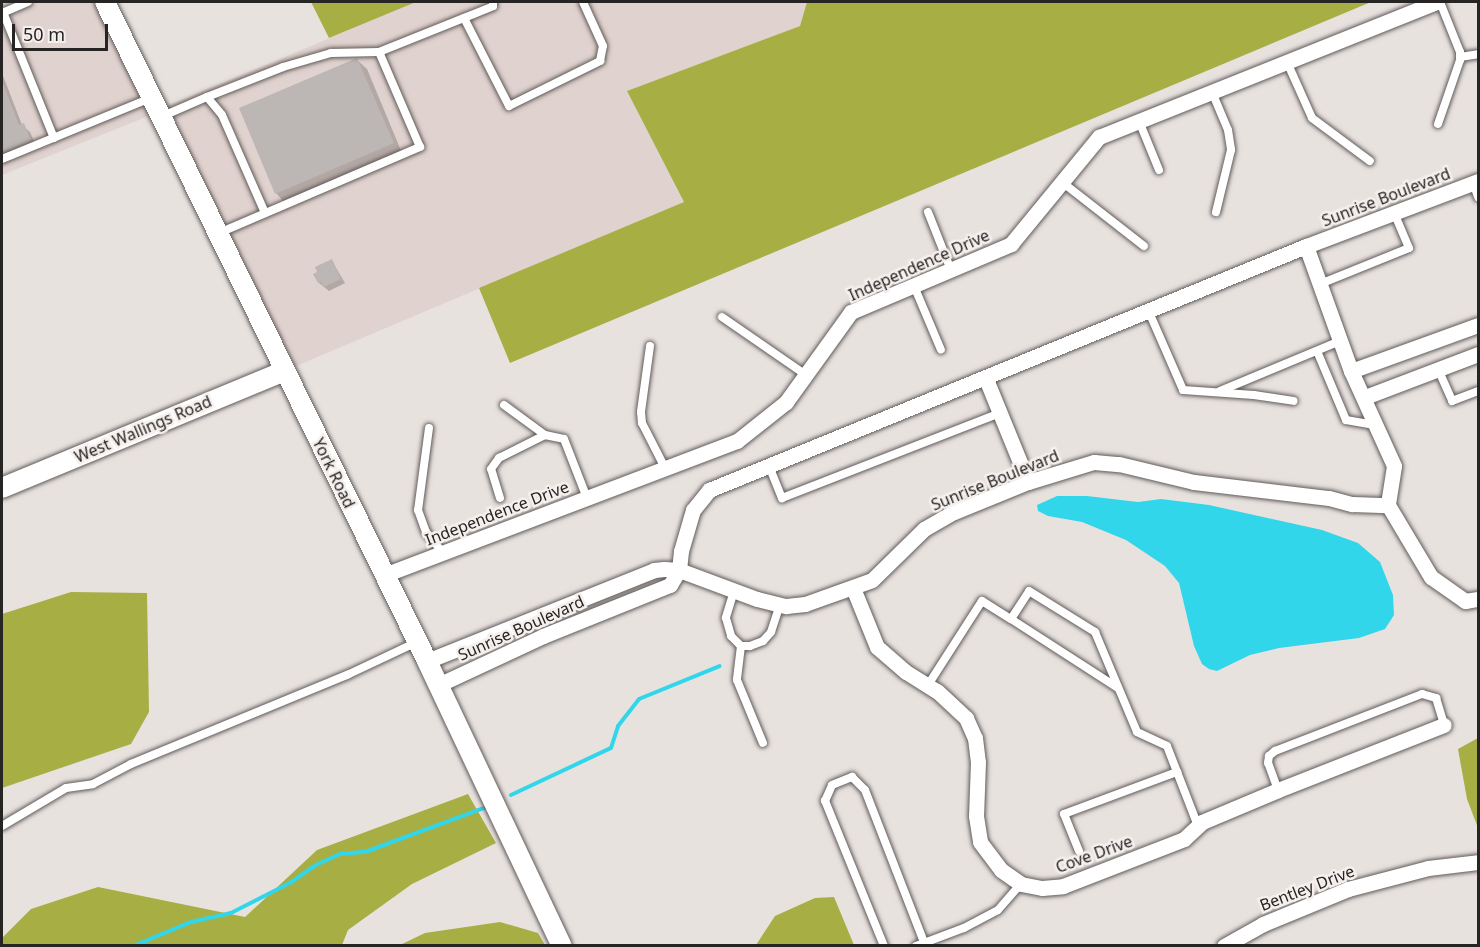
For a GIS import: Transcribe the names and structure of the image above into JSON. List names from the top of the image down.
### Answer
{
  "streets": {
    "street": [
      "Sunrise Boulevard",
      "Independence Drive",
      "West Wallings Road",
      "York Road",
      "Cove Drive",
      "Bentley Drive"
    ]
  },
  "crossings": [
    ["Sunrise Boulevard", "York Road"],
    ["Independence Drive", "York Road"],
    ["West Wallings Road", "York Road"]
  ],
  "scale_bar": "50 m"
}
